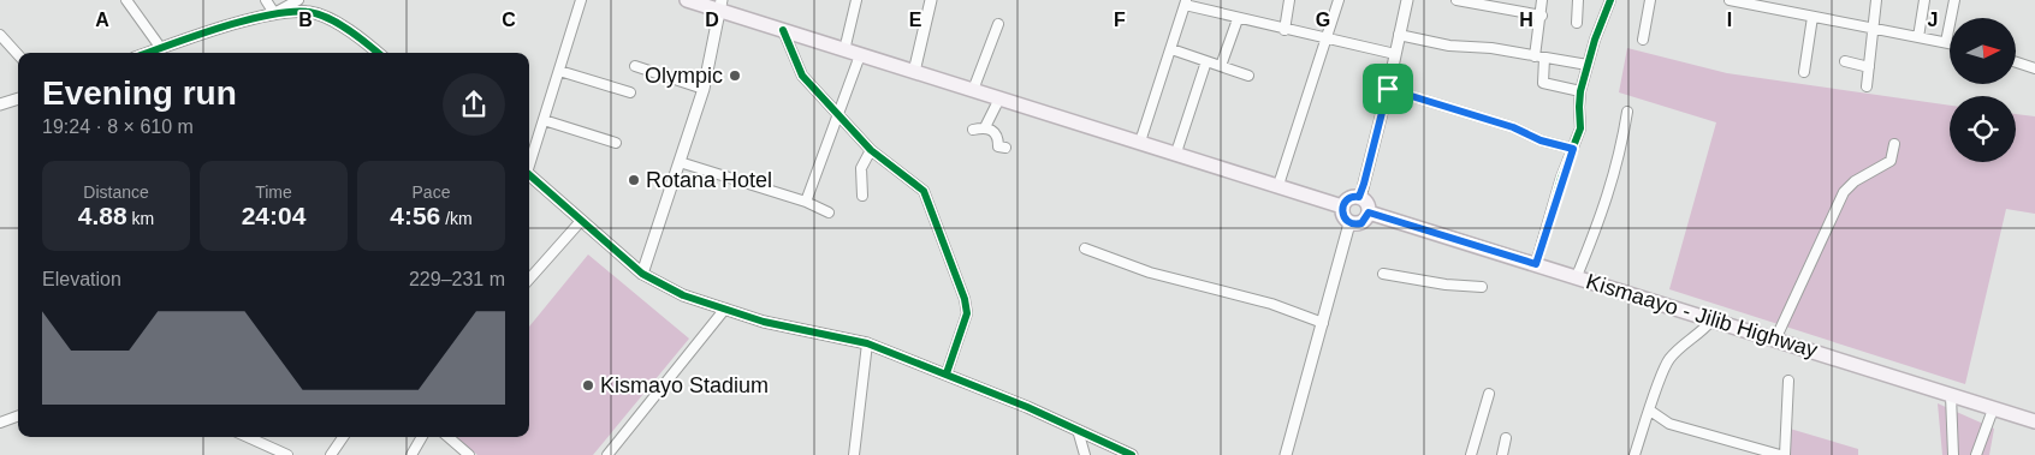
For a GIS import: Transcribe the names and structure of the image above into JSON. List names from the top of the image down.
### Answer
{
  "streets": {
    "main road": ["Kismaayo - Jilib Highway"]
  },
  "places": ["Olympic", "Rotana Hotel", "Kismayo Stadium"],
  "north": "right",
  "page": {
    "heading": ["Evening run", "19:24 · 8 × 610 m"],
    "stats": [
      ["Distance", "4.88 km"],
      ["Time", "24:04"],
      ["Pace", "4:56 /km"]
    ],
    "chart": ["Elevation", "229–231 m"]
  },
  "grid": {
    "columns": [
      "A",
      "B",
      "C",
      "D",
      "E",
      "F",
      "G",
      "H",
      "I",
      "J"
    ]
  }
}
